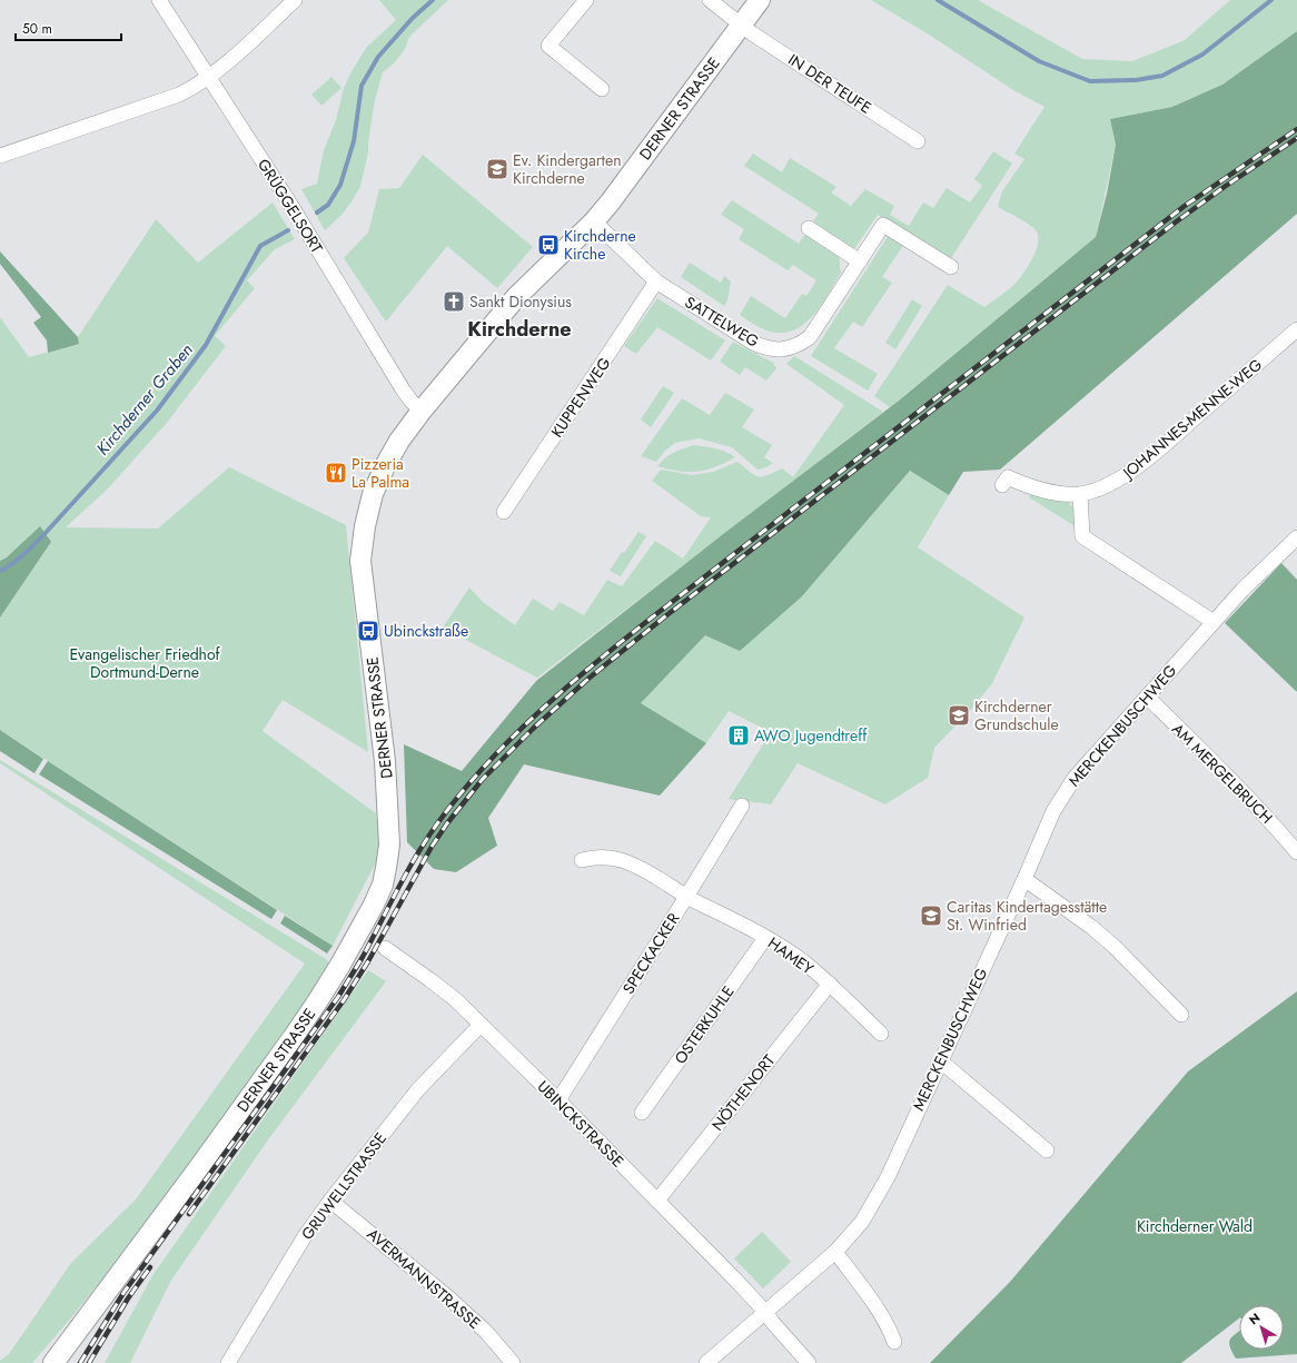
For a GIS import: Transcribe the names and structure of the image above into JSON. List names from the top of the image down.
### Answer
{
  "streets": {
    "main road": ["DERNER STRASSE"],
    "street": [
      "IN DER TEUFE",
      "GRÜGGELSORT",
      "SATTELWEG",
      "KUPPENWEG",
      "JOHANNES-MENNE-WEG",
      "MERCKENBUSCHWEG",
      "AM MERGELBRUCH",
      "SPECKACKER",
      "HAMEY",
      "OSTERKUHLE",
      "NÖTHENORT",
      "UBINCKSTRASSE",
      "GRUWELLSTRASSE",
      "AVERMANNSTRASSE"
    ]
  },
  "crossings": [
    ["IN DER TEUFE", "DERNER STRASSE"],
    ["DERNER STRASSE", "GRÜGGELSORT"],
    ["DERNER STRASSE", "SATTELWEG"],
    ["SATTELWEG", "KUPPENWEG"],
    ["MERCKENBUSCHWEG", "AM MERGELBRUCH"],
    ["MERCKENBUSCHWEG", "UBINCKSTRASSE"],
    ["SPECKACKER", "HAMEY"],
    ["SPECKACKER", "UBINCKSTRASSE"],
    ["HAMEY", "OSTERKUHLE"],
    ["HAMEY", "NÖTHENORT"],
    ["NÖTHENORT", "UBINCKSTRASSE"],
    ["UBINCKSTRASSE", "GRUWELLSTRASSE"],
    ["GRUWELLSTRASSE", "AVERMANNSTRASSE"]
  ],
  "districts": ["Kirchderne"],
  "water": ["Kirchderner Graben"],
  "parks": ["Evangelischer Friedhof Dortmund-Derne", "Kirchderner Wald"],
  "places": {
    "school or university": ["Ev. Kindergarten Kirchderne", "Kirchderner Grundschule", "Caritas Kindertagesstätte St. Winfried"],
    "bus stop": ["Kirchderne Kirche", "Ubinckstraße"],
    "church": ["Sankt Dionysius"],
    "restaurant": ["Pizzeria La Palma"],
    "building": ["AWO Jugendtreff"]
  },
  "scale_bar": "50 m",
  "north": "top left"
}
